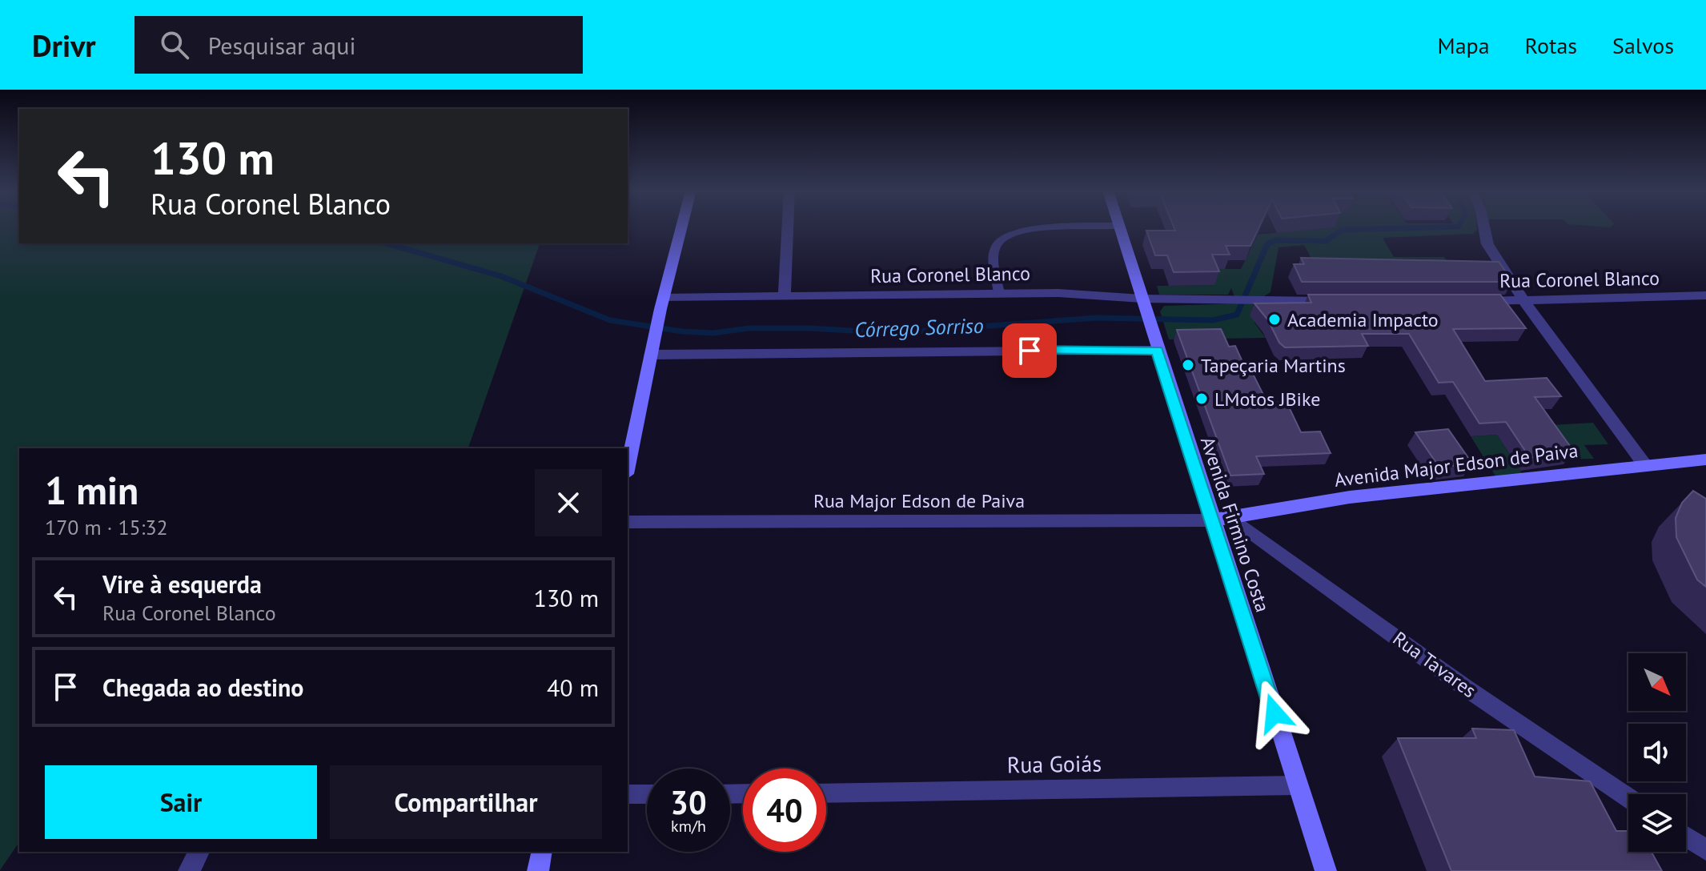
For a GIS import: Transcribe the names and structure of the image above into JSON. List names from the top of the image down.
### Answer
{
  "streets": {
    "street": [
      "Rua Coronel Blanco",
      "Avenida Major Edson de Paiva",
      "Rua Major Edson de Paiva",
      "Avenida Firmino Costa",
      "Rua Tavares",
      "Rua Goiás"
    ]
  },
  "crossings": [
    ["Rua Coronel Blanco", "Avenida Firmino Costa"],
    ["Avenida Major Edson de Paiva", "Rua Major Edson de Paiva"],
    ["Avenida Major Edson de Paiva", "Avenida Firmino Costa"],
    ["Avenida Major Edson de Paiva", "Rua Tavares"],
    ["Rua Major Edson de Paiva", "Avenida Firmino Costa"],
    ["Avenida Firmino Costa", "Rua Goiás"]
  ],
  "water": ["Córrego Sorriso"],
  "places": ["Academia Impacto", "Tapeçaria Martins", "LMotos JBike"],
  "north": "bottom right",
  "page": {
    "header": "Drivr",
    "search": "Pesquisar aqui",
    "nav": ["Mapa", "Rotas", "Salvos"],
    "turn": ["130 m", "Rua Coronel Blanco"],
    "heading": ["1 min", "170 m · 15:32"],
    "list": [
      {
        "name": "Vire à esquerda",
        "note": "Rua Coronel Blanco",
        "value": "130 m"
      },
      {
        "name": "Chegada ao destino",
        "value": "40 m"
      }
    ],
    "buttons": ["Sair", "Compartilhar"],
    "speed": "30 km/h",
    "limit": "40"
  }
}
